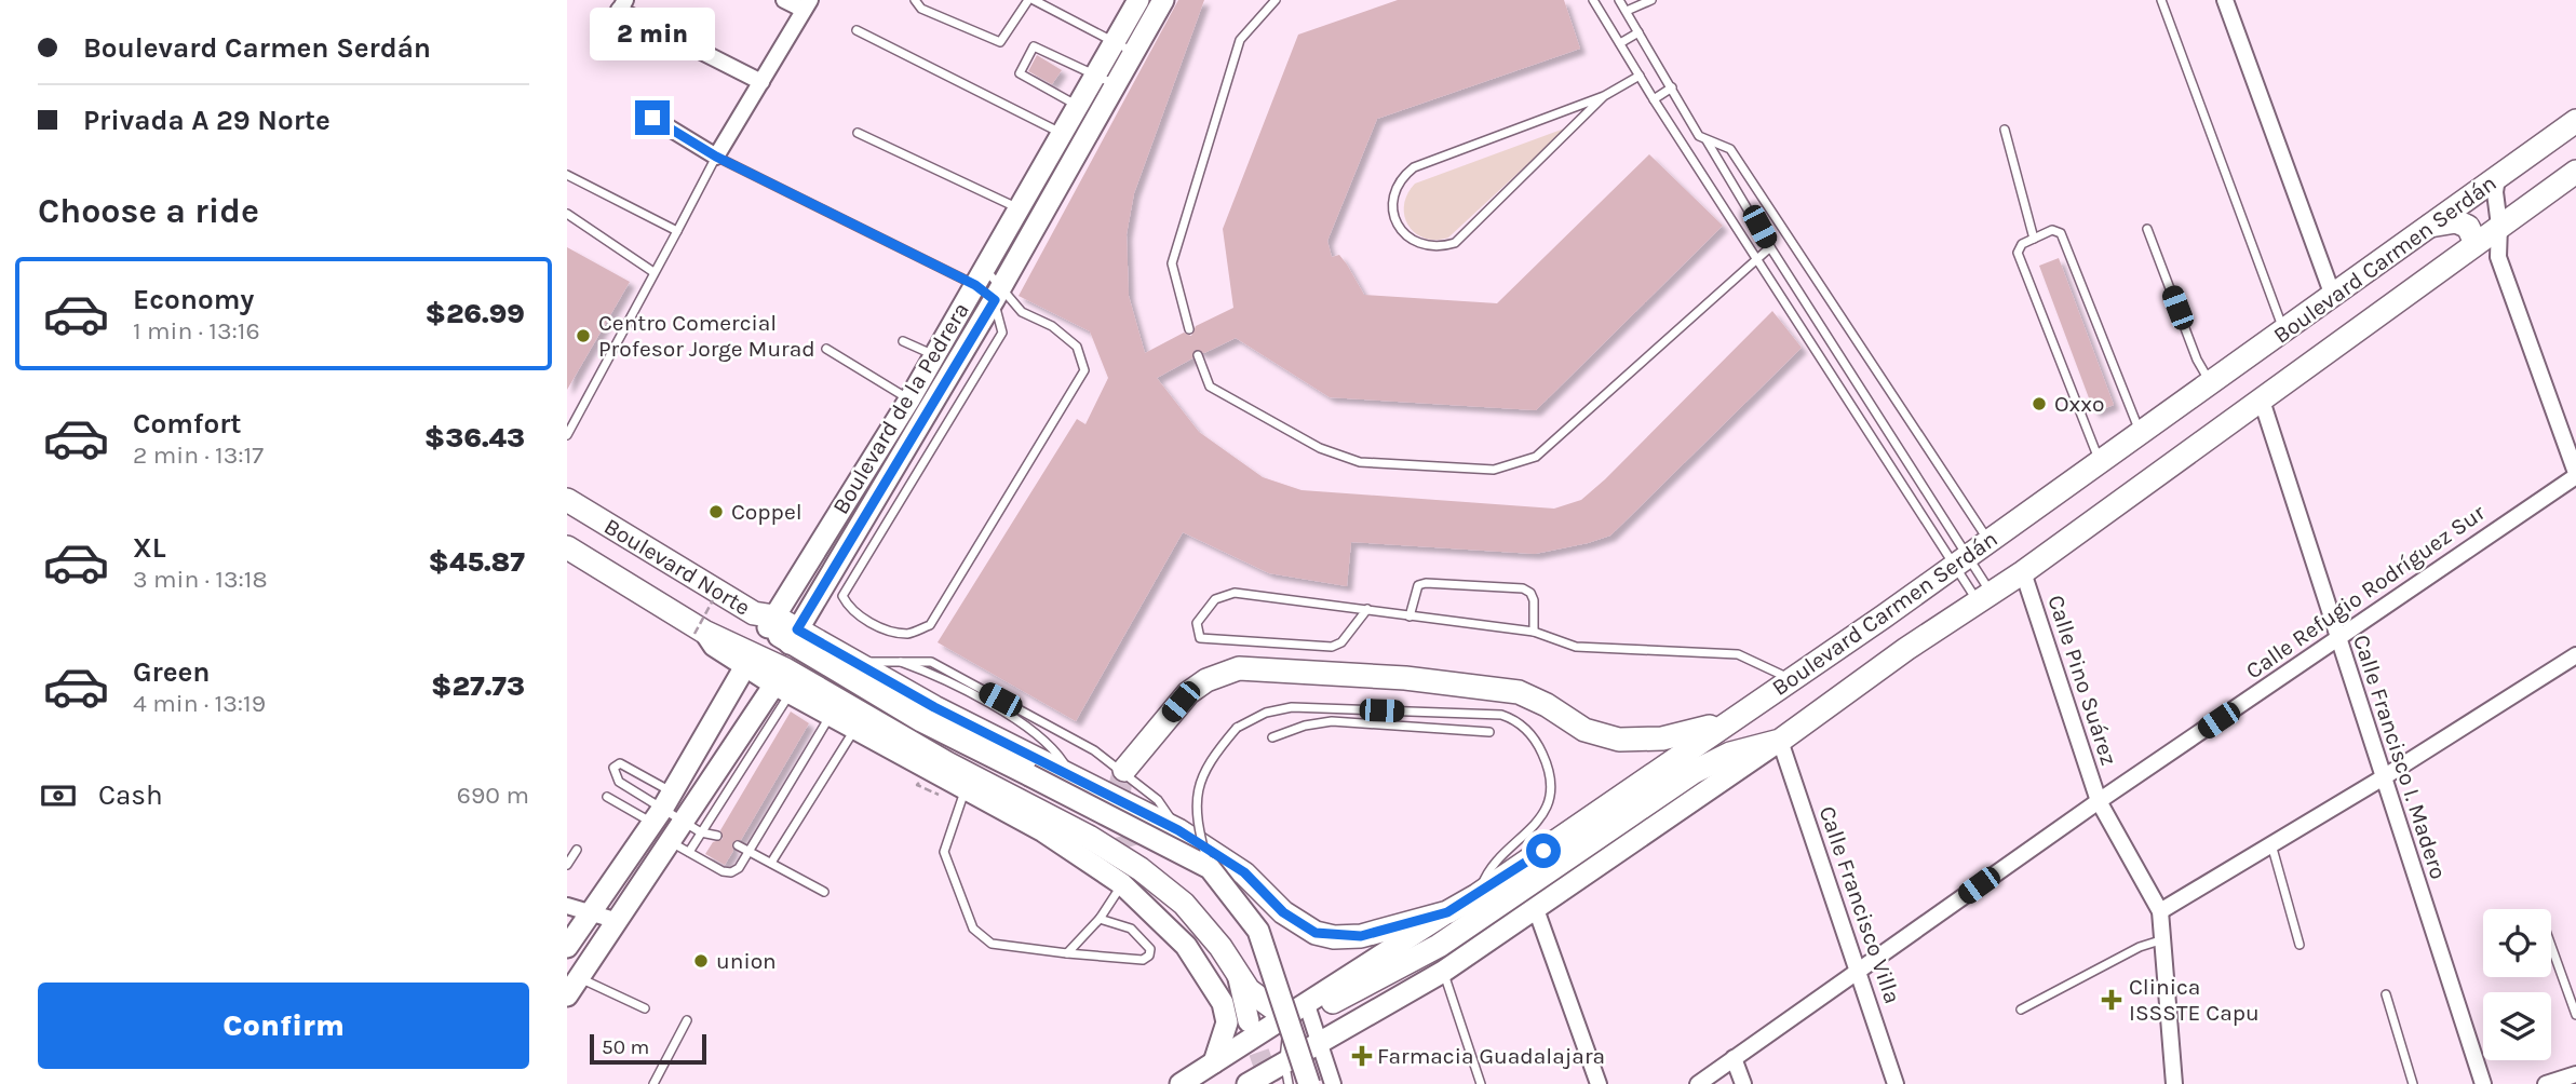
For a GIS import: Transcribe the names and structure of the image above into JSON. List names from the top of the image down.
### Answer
{
  "streets": {
    "main road": ["Boulevard Carmen Serdán", "Boulevard de la Pedrera", "Boulevard Norte"],
    "street": [
      "Calle Refugio Rodríguez Sur",
      "Calle Pino Suárez",
      "Calle Francisco I. Madero",
      "Calle Francisco Villa"
    ]
  },
  "crossings": [
    ["Boulevard Carmen Serdán", "Boulevard Norte"],
    ["Boulevard Carmen Serdán", "Calle Pino Suárez"],
    ["Boulevard Carmen Serdán", "Calle Francisco I. Madero"],
    ["Boulevard Carmen Serdán", "Calle Francisco Villa"],
    ["Boulevard de la Pedrera", "Boulevard Norte"],
    ["Calle Refugio Rodríguez Sur", "Calle Pino Suárez"],
    ["Calle Refugio Rodríguez Sur", "Calle Francisco I. Madero"],
    ["Calle Refugio Rodríguez Sur", "Calle Francisco Villa"]
  ],
  "places": {
    "other": [
      "Centro Comercial Profesor Jorge Murad",
      "Oxxo",
      "Coppel",
      "union"
    ],
    "health": ["Clinica ISSSTE Capu", "Farmacia Guadalajara"]
  },
  "scale_bar": "50 m",
  "page": {
    "banner": ["Boulevard Carmen Serdán", "Privada A 29 Norte"],
    "bubble": "2 min",
    "heading": "Choose a ride",
    "list": [
      {
        "name": "Economy",
        "note": "1 min · 13:16",
        "value": "$26.99"
      },
      {
        "name": "Comfort",
        "note": "2 min · 13:17",
        "value": "$36.43"
      },
      {
        "name": "XL",
        "note": "3 min · 13:18",
        "value": "$45.87"
      },
      {
        "name": "Green",
        "note": "4 min · 13:19",
        "value": "$27.73"
      }
    ],
    "pay": ["Cash", "690 m"],
    "buttons": "Confirm",
    "scale": "50 m"
  }
}
